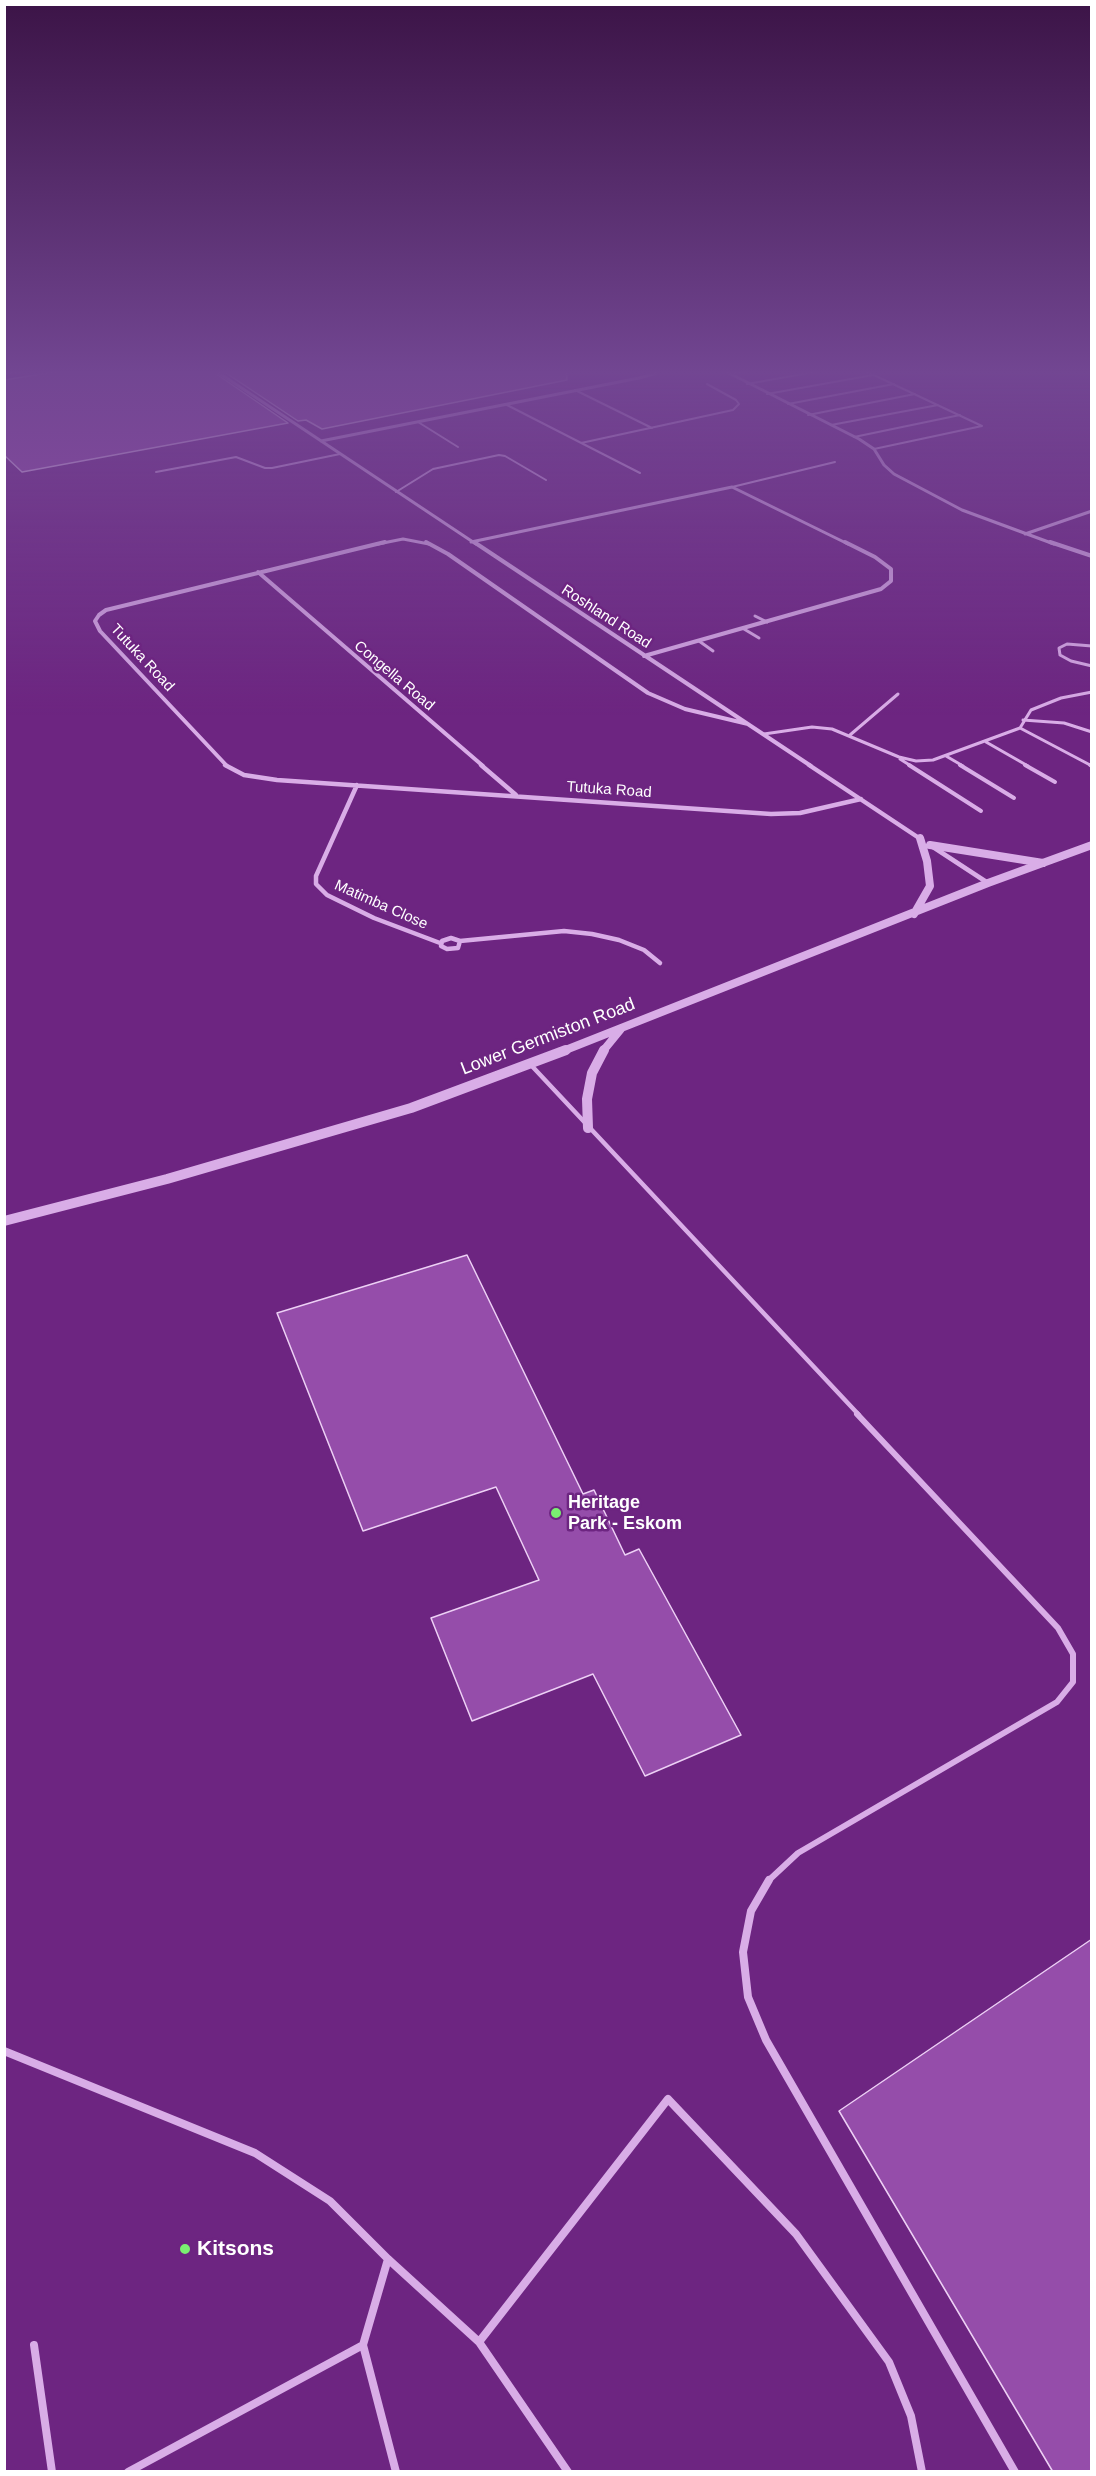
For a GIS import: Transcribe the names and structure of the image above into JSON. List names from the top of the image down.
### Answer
{
  "streets": {
    "street": [
      "Roshland Road",
      "Tutuka Road",
      "Congella Road",
      "Matimba Close",
      "Lower Germiston Road"
    ]
  },
  "crossings": [
    ["Roshland Road", "Tutuka Road"],
    ["Roshland Road", "Lower Germiston Road"],
    ["Tutuka Road", "Congella Road"],
    ["Tutuka Road", "Matimba Close"]
  ],
  "places": ["Heritage Park - Eskom", "Kitsons"]
}
